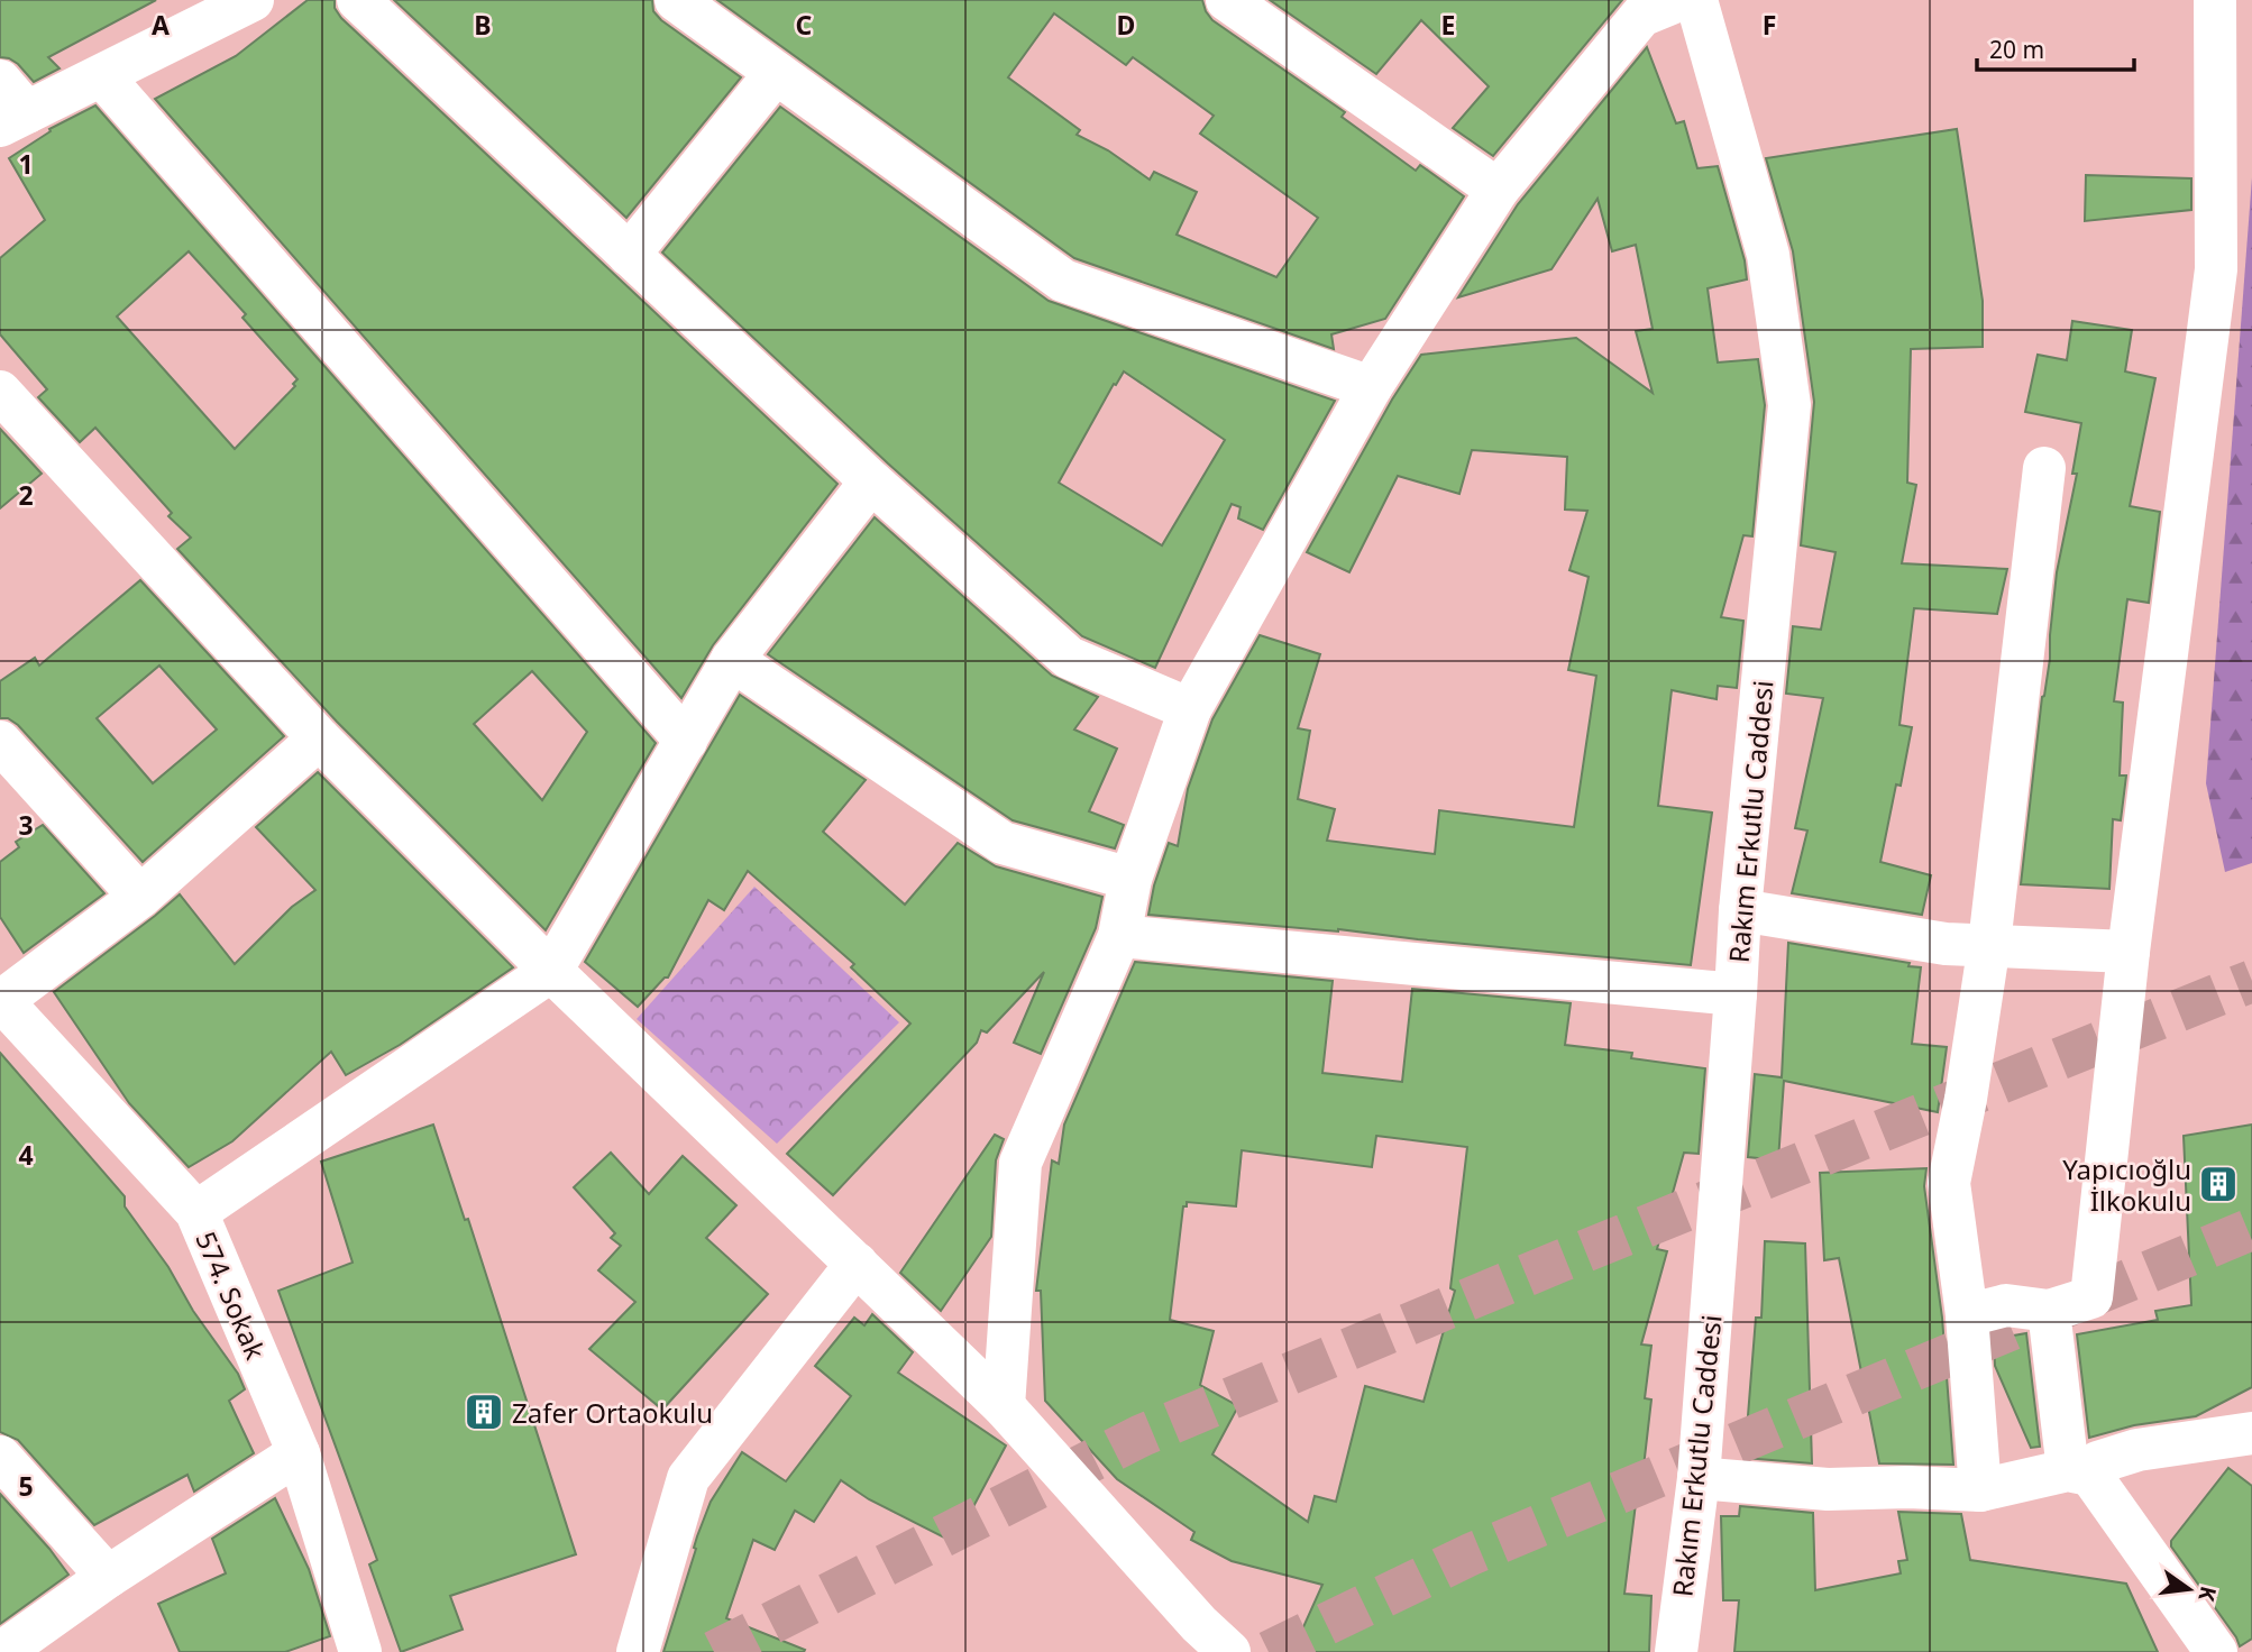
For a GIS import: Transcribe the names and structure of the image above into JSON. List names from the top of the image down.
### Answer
{
  "streets": {
    "street": ["Rakım Erkutlu Caddesi", "574. Sokak"]
  },
  "places": {
    "building": ["Yapıcıoğlu İlkokulu", "Zafer Ortaokulu"]
  },
  "scale_bar": "20 m",
  "north": "right",
  "grid": {
    "columns": [
      "A",
      "B",
      "C",
      "D",
      "E",
      "F"
    ],
    "rows": [
      "1",
      "2",
      "3",
      "4",
      "5"
    ]
  }
}
